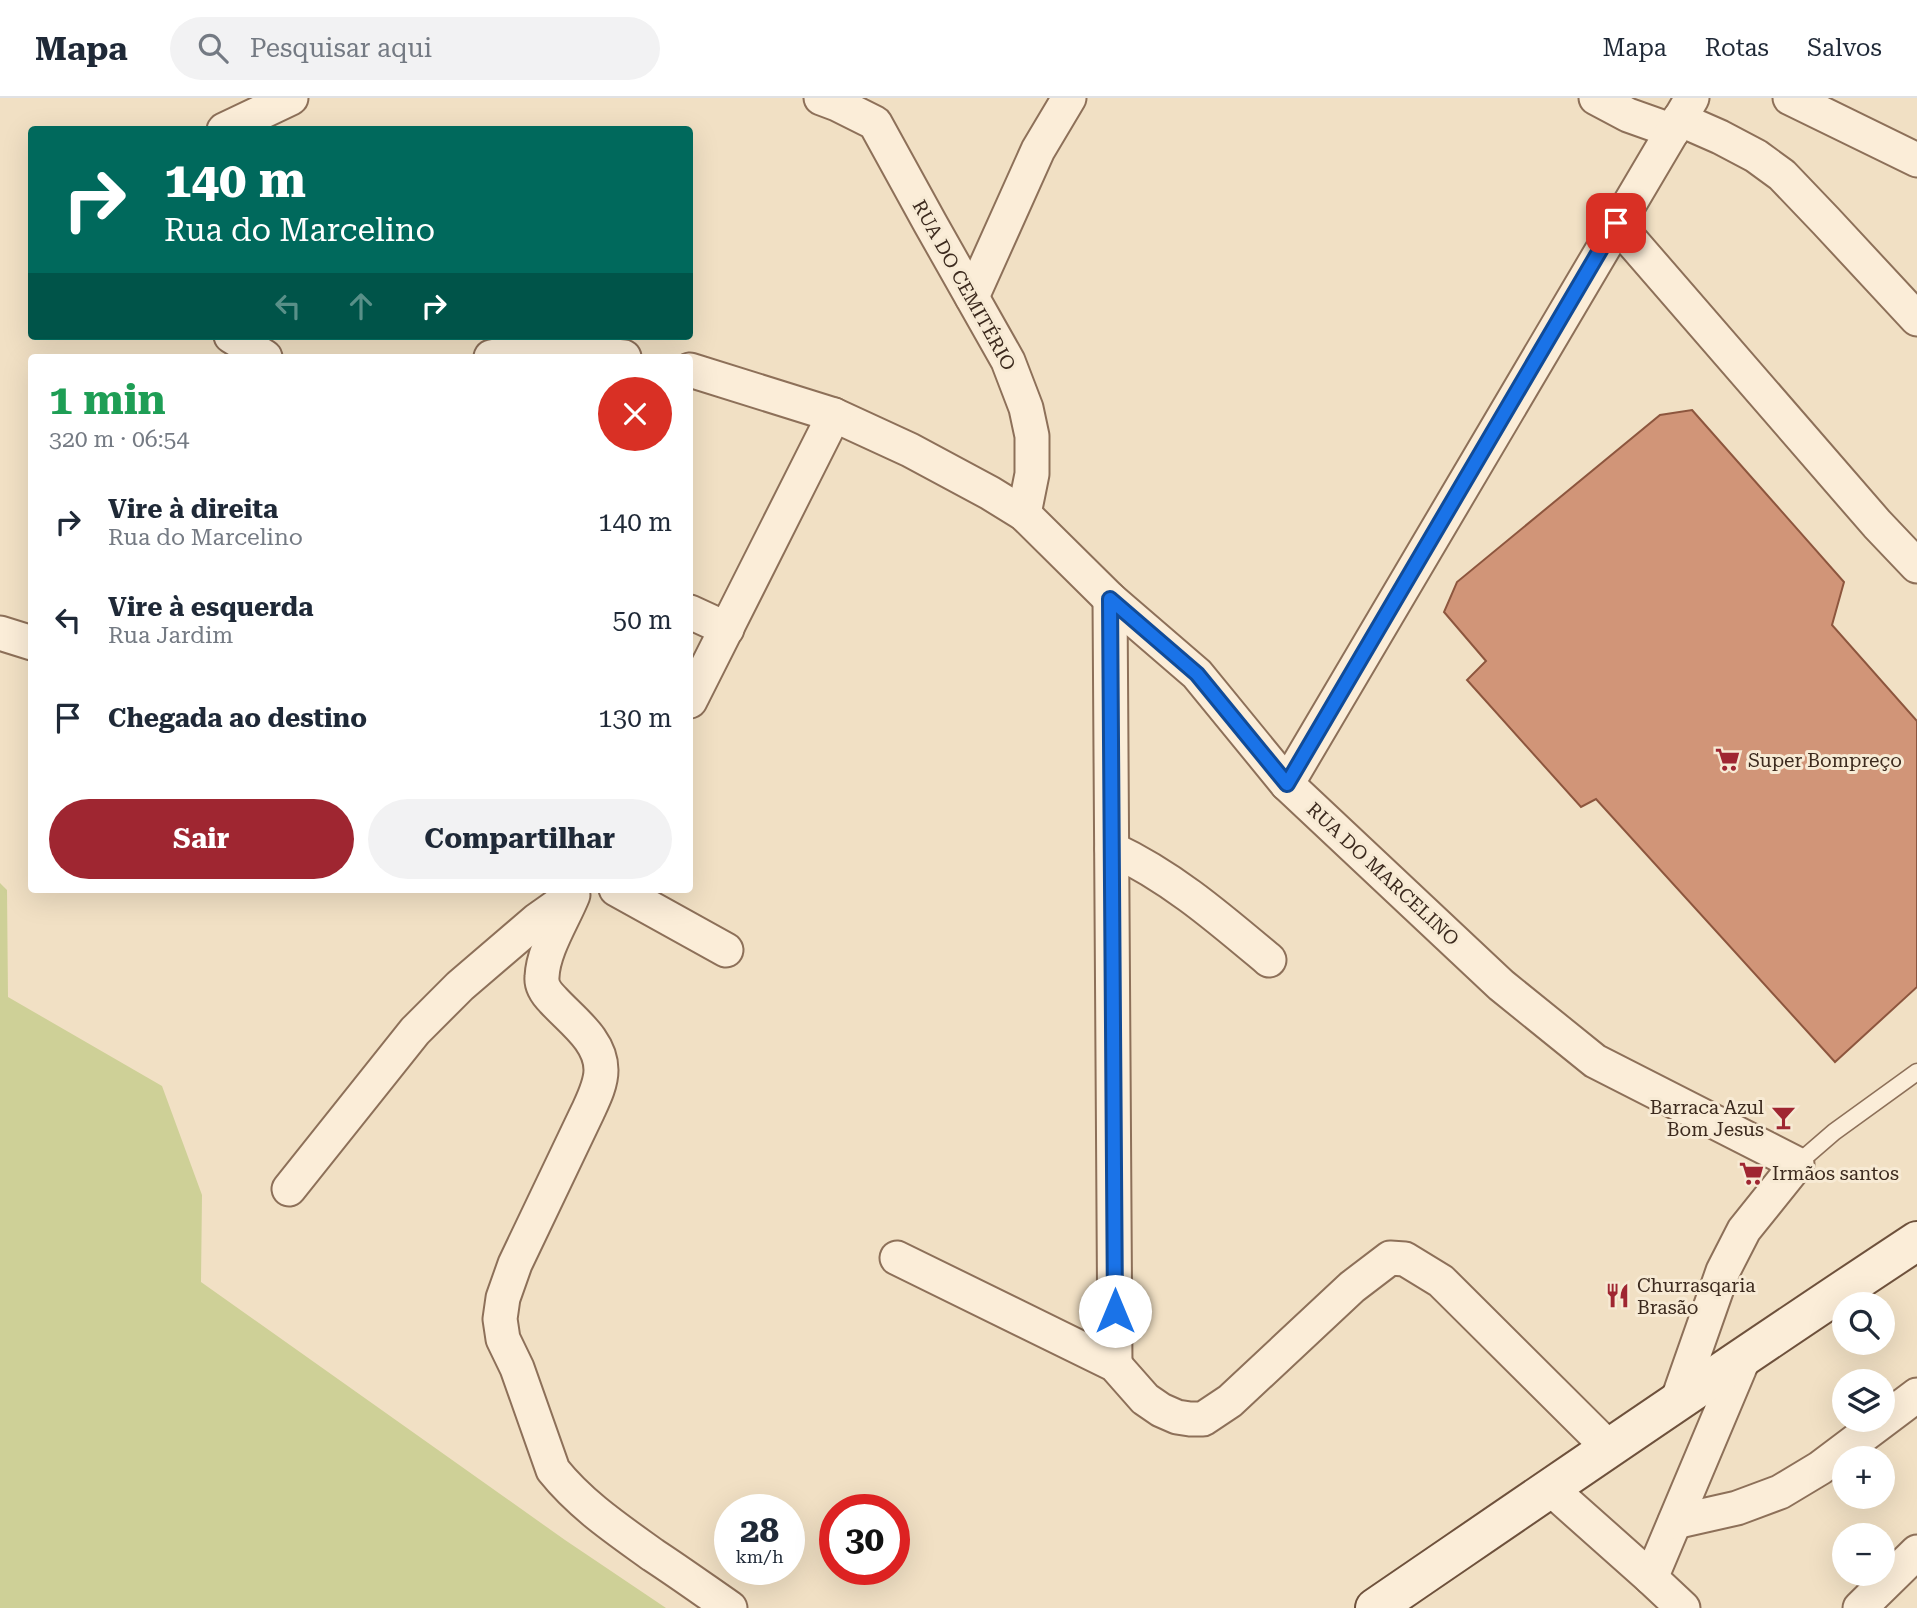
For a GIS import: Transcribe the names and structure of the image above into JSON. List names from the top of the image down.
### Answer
{
  "streets": {
    "street": ["RUA DO CEMITÉRIO", "RUA DO MARCELINO"]
  },
  "crossings": [
    ["RUA DO CEMITÉRIO", "RUA DO MARCELINO"]
  ],
  "places": {
    "supermarket": ["Super Bompreço", "Irmãos santos"],
    "bar": ["Barraca Azul Bom Jesus"],
    "restaurant": ["Churrasqaria Brasão"]
  },
  "page": {
    "header": "Mapa",
    "search": "Pesquisar aqui",
    "nav": ["Mapa", "Rotas", "Salvos"],
    "turn": ["140 m", "Rua do Marcelino"],
    "heading": ["1 min", "320 m · 06:54"],
    "list": [
      {
        "name": "Vire à direita",
        "note": "Rua do Marcelino",
        "value": "140 m"
      },
      {
        "name": "Vire à esquerda",
        "note": "Rua Jardim",
        "value": "50 m"
      },
      {
        "name": "Chegada ao destino",
        "value": "130 m"
      }
    ],
    "buttons": ["Sair", "Compartilhar"],
    "map_buttons": ["+", "−"],
    "speed": "28 km/h",
    "limit": "30"
  }
}
